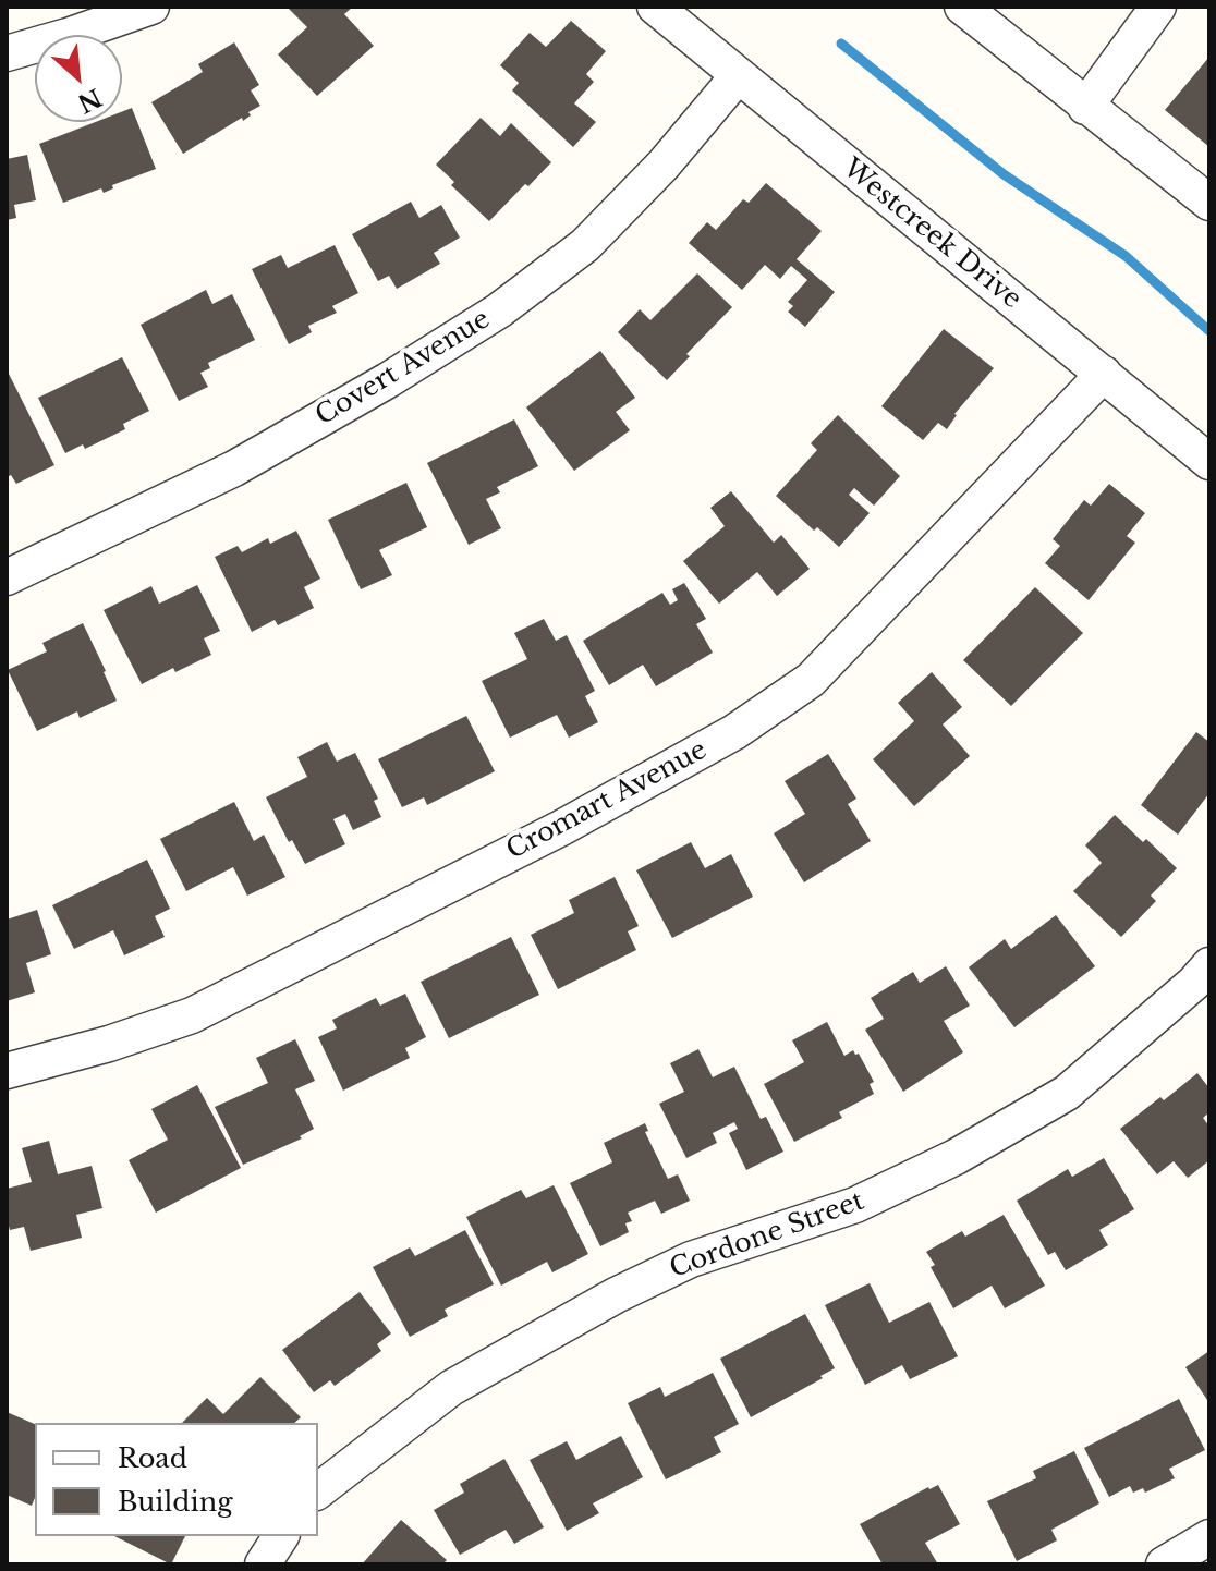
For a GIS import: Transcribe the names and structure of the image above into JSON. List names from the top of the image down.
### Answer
{
  "streets": {
    "street": [
      "Westcreek Drive",
      "Covert Avenue",
      "Cromart Avenue",
      "Cordone Street"
    ]
  },
  "crossings": [
    ["Westcreek Drive", "Covert Avenue"],
    ["Westcreek Drive", "Cromart Avenue"]
  ],
  "legend": ["Road", "Building"],
  "north": "bottom right"
}
